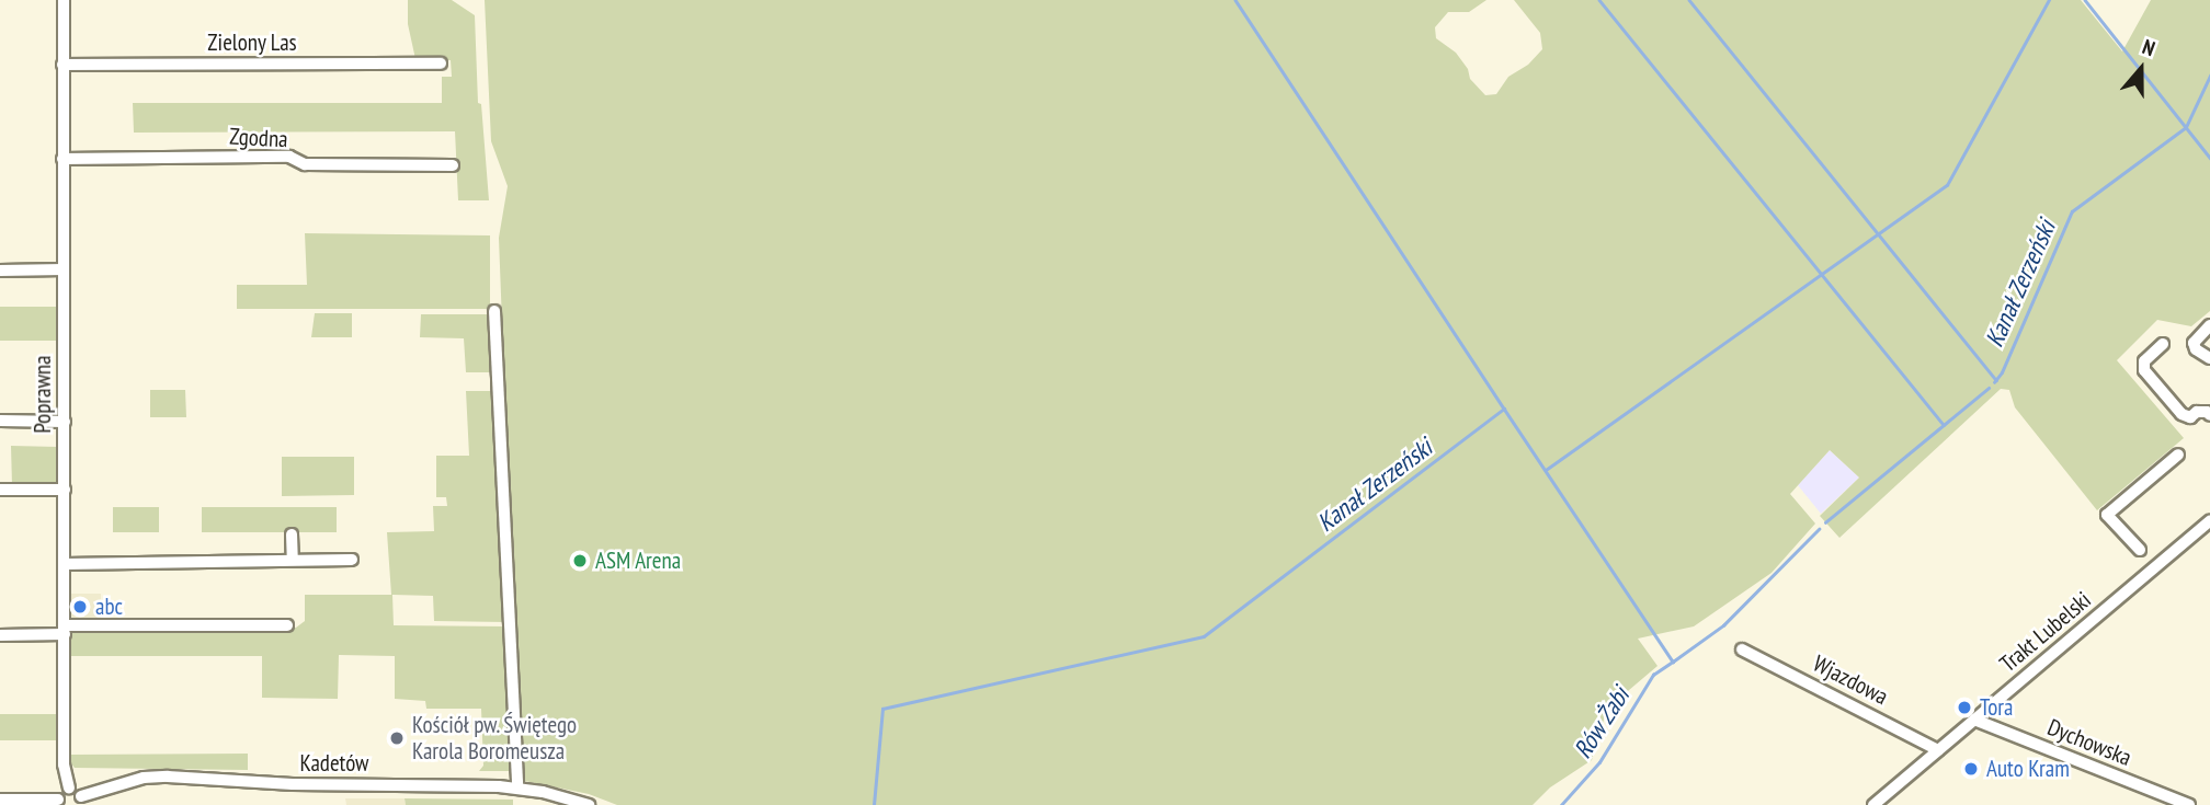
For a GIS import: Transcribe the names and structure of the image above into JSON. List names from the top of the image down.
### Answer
{
  "streets": {
    "street": [
      "Zielony Las",
      "Zgodna",
      "Poprawna",
      "Trakt Lubelski",
      "Wjazdowa",
      "Dychowska",
      "Kadetów"
    ]
  },
  "crossings": [
    ["Zielony Las", "Poprawna"],
    ["Zgodna", "Poprawna"],
    ["Trakt Lubelski", "Wjazdowa"],
    ["Trakt Lubelski", "Dychowska"]
  ],
  "water": ["Kanał Zerzeński", "Rów Żabi"],
  "places": [
    "ASM Arena",
    "abc",
    "Tora",
    "Kościół pw. Świętego Karola Boromeusza",
    "Auto Kram"
  ],
  "north": "top"
}
